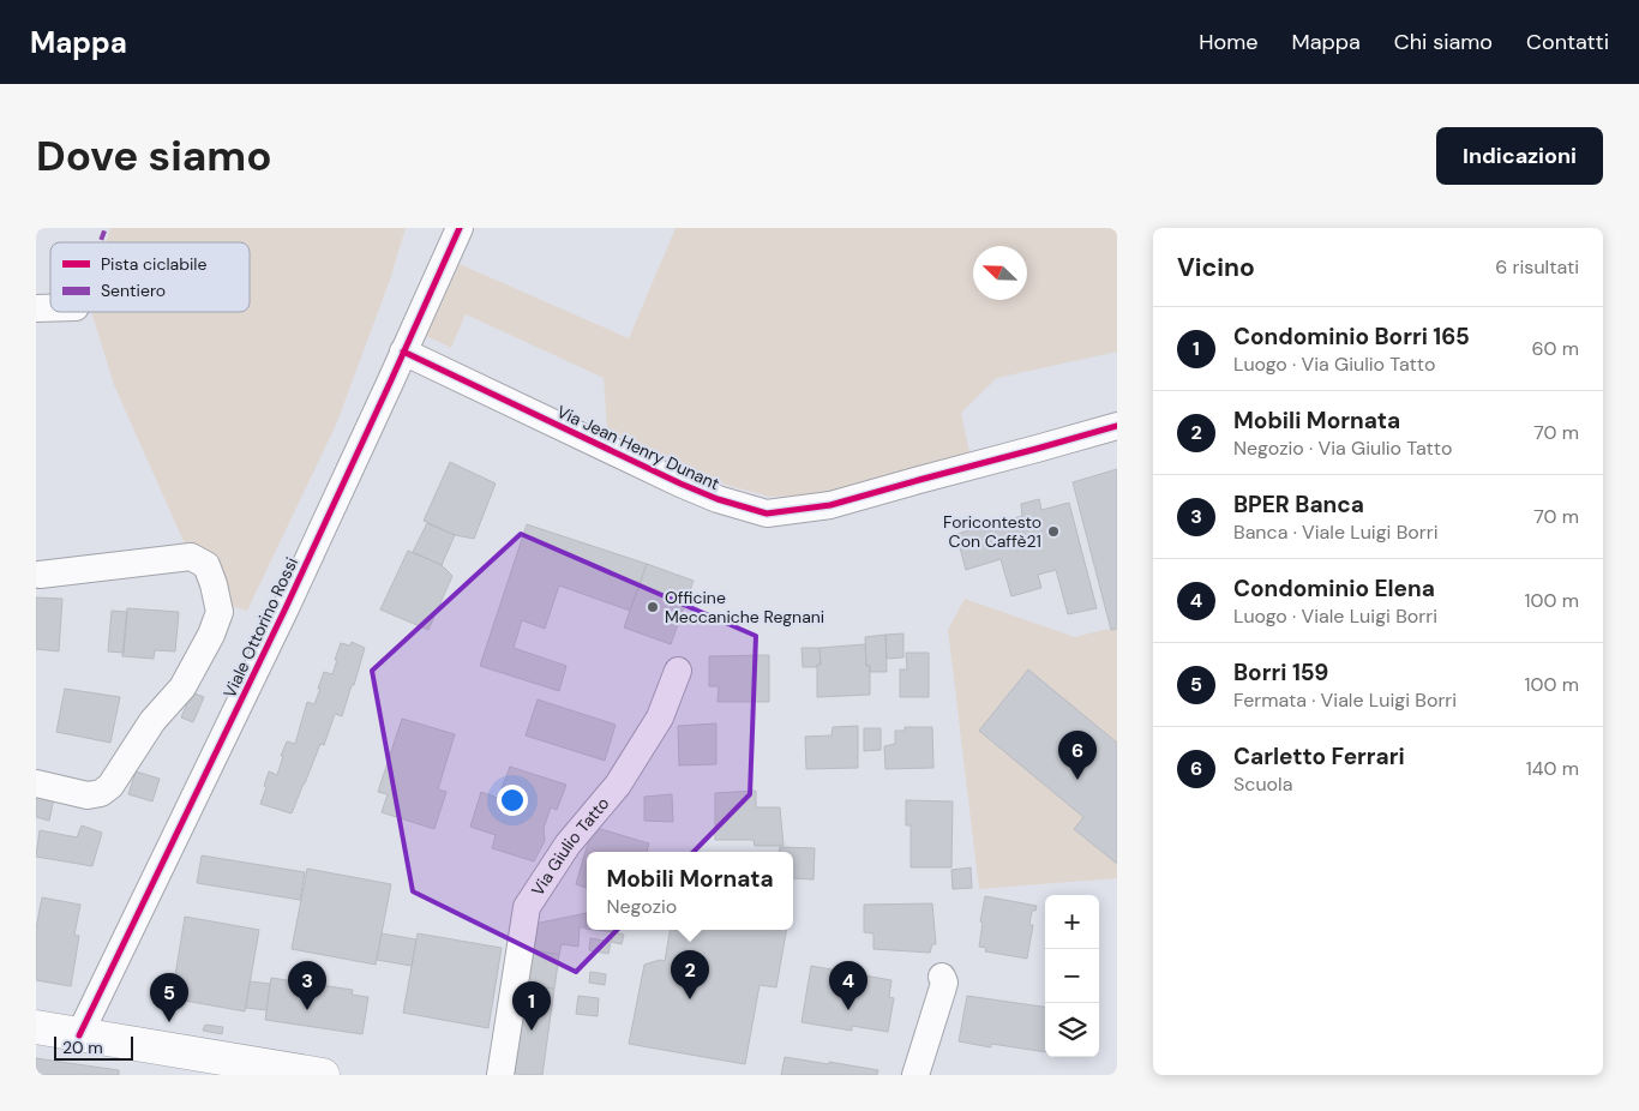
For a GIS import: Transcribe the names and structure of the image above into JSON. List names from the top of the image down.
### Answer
{
  "streets": {
    "street": ["Via Jean Henry Dunant", "Viale Ottorino Rossi", "Via Giulio Tatto"]
  },
  "crossings": [
    ["Via Jean Henry Dunant", "Viale Ottorino Rossi"]
  ],
  "places": ["Foricontesto Con Caffè21", "Officine Meccaniche Regnani"],
  "legend": ["Pista ciclabile", "Sentiero"],
  "scale_bar": "20 m",
  "north": "top left",
  "page": {
    "header": "Mappa",
    "nav": [
      "Home",
      "Mappa",
      "Chi siamo",
      "Contatti"
    ],
    "buttons": "Indicazioni",
    "title": "Dove siamo",
    "heading": ["Vicino", "6 risultati"],
    "list": [
      {
        "mark": "1",
        "name": "Condominio Borri 165",
        "note": "Luogo · Via Giulio Tatto",
        "value": "60 m"
      },
      {
        "mark": "2",
        "name": "Mobili Mornata",
        "note": "Negozio · Via Giulio Tatto",
        "value": "70 m"
      },
      {
        "mark": "3",
        "name": "BPER Banca",
        "note": "Banca · Viale Luigi Borri",
        "value": "70 m"
      },
      {
        "mark": "4",
        "name": "Condominio Elena",
        "note": "Luogo · Viale Luigi Borri",
        "value": "100 m"
      },
      {
        "mark": "5",
        "name": "Borri 159",
        "note": "Fermata · Viale Luigi Borri",
        "value": "100 m"
      },
      {
        "mark": "6",
        "name": "Carletto Ferrari",
        "note": "Scuola",
        "value": "140 m"
      }
    ],
    "pins": [
      "6",
      "2",
      "3",
      "4",
      "5",
      "1"
    ],
    "popup": ["Mobili Mornata", "Negozio"],
    "map_buttons": ["+", "−"],
    "scale": "20 m"
  }
}
